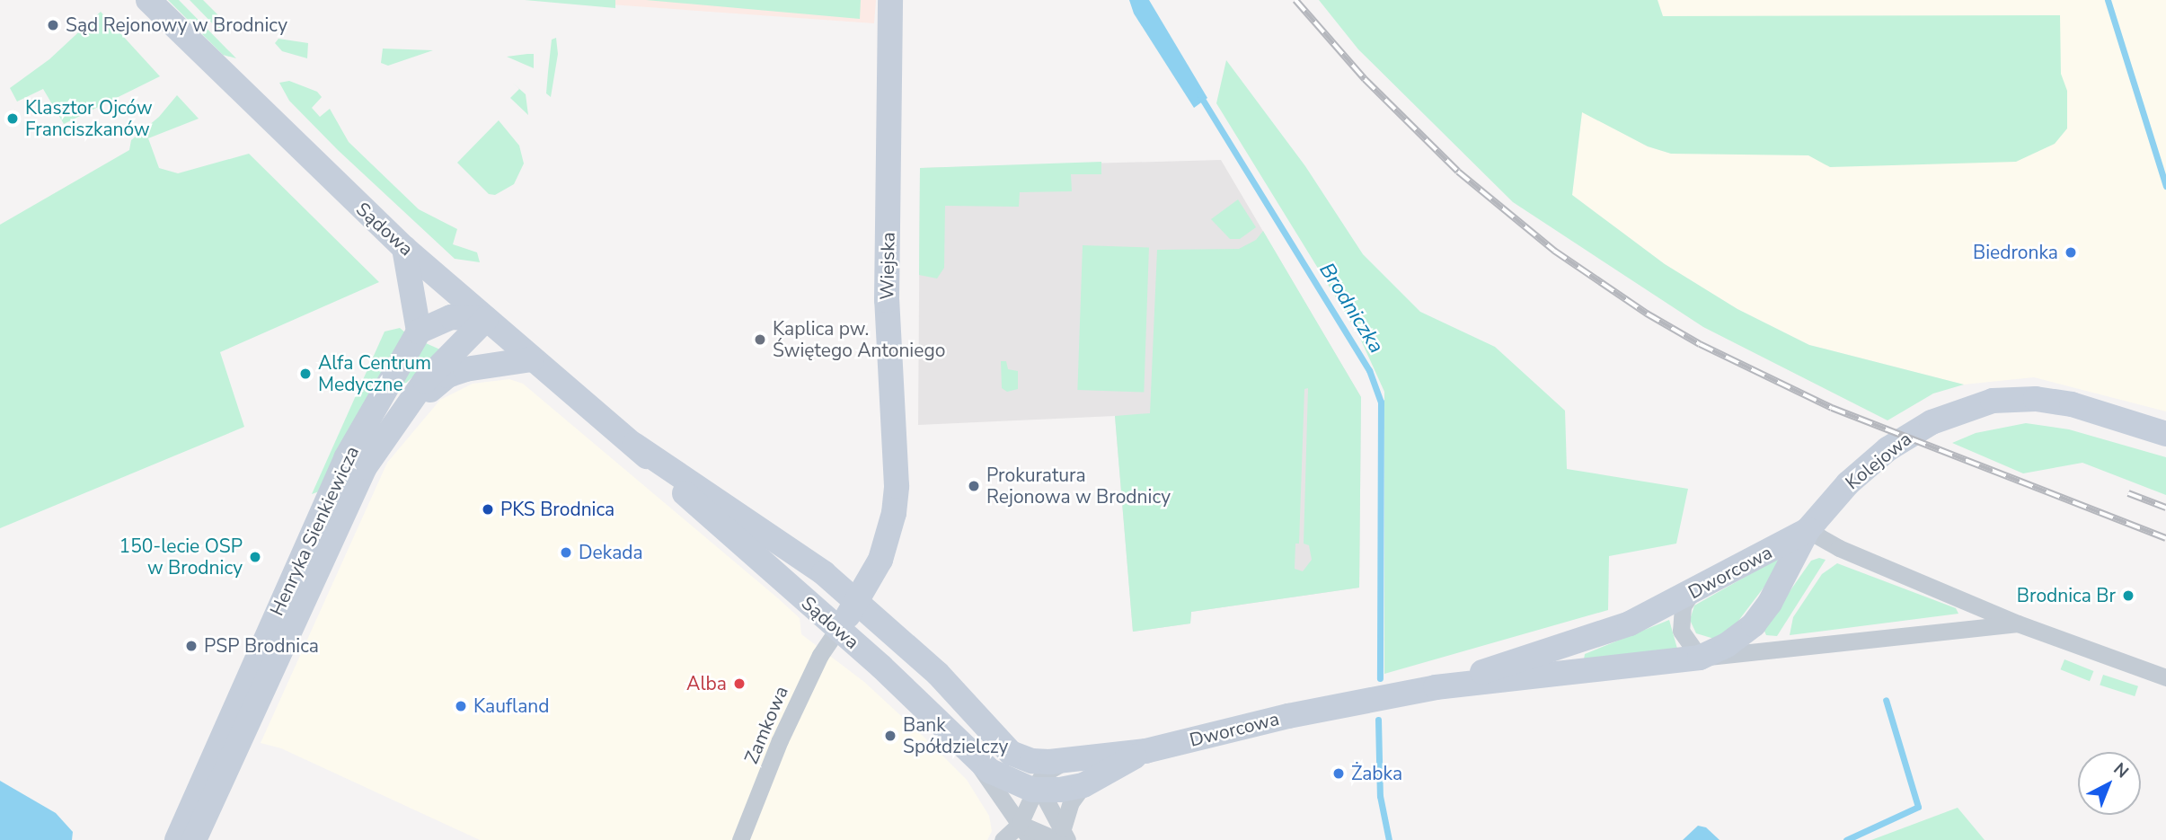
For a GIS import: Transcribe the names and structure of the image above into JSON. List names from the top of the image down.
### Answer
{
  "streets": {
    "street": [
      "Sądowa",
      "Wiejska",
      "Kolejowa",
      "Henryka Sienkiewicza",
      "Dworcowa",
      "Zamkowa"
    ]
  },
  "crossings": [
    ["Sądowa", "Wiejska"],
    ["Sądowa", "Henryka Sienkiewicza"],
    ["Sądowa", "Dworcowa"],
    ["Sądowa", "Zamkowa"],
    ["Wiejska", "Zamkowa"],
    ["Kolejowa", "Dworcowa"]
  ],
  "water": ["Brodniczka"],
  "places": [
    "Sąd Rejonowy w Brodnicy",
    "Klasztor Ojców Franciszkanów",
    "Biedronka",
    "Kaplica pw. Świętego Antoniego",
    "Alfa Centrum Medyczne",
    "Prokuratura Rejonowa w Brodnicy",
    "PKS Brodnica",
    "Dekada",
    "150-lecie OSP w Brodnicy",
    "Brodnica Br",
    "PSP Brodnica",
    "Alba",
    "Kaufland",
    "Bank Spółdzielczy",
    "Żabka"
  ],
  "north": "top right"
}
